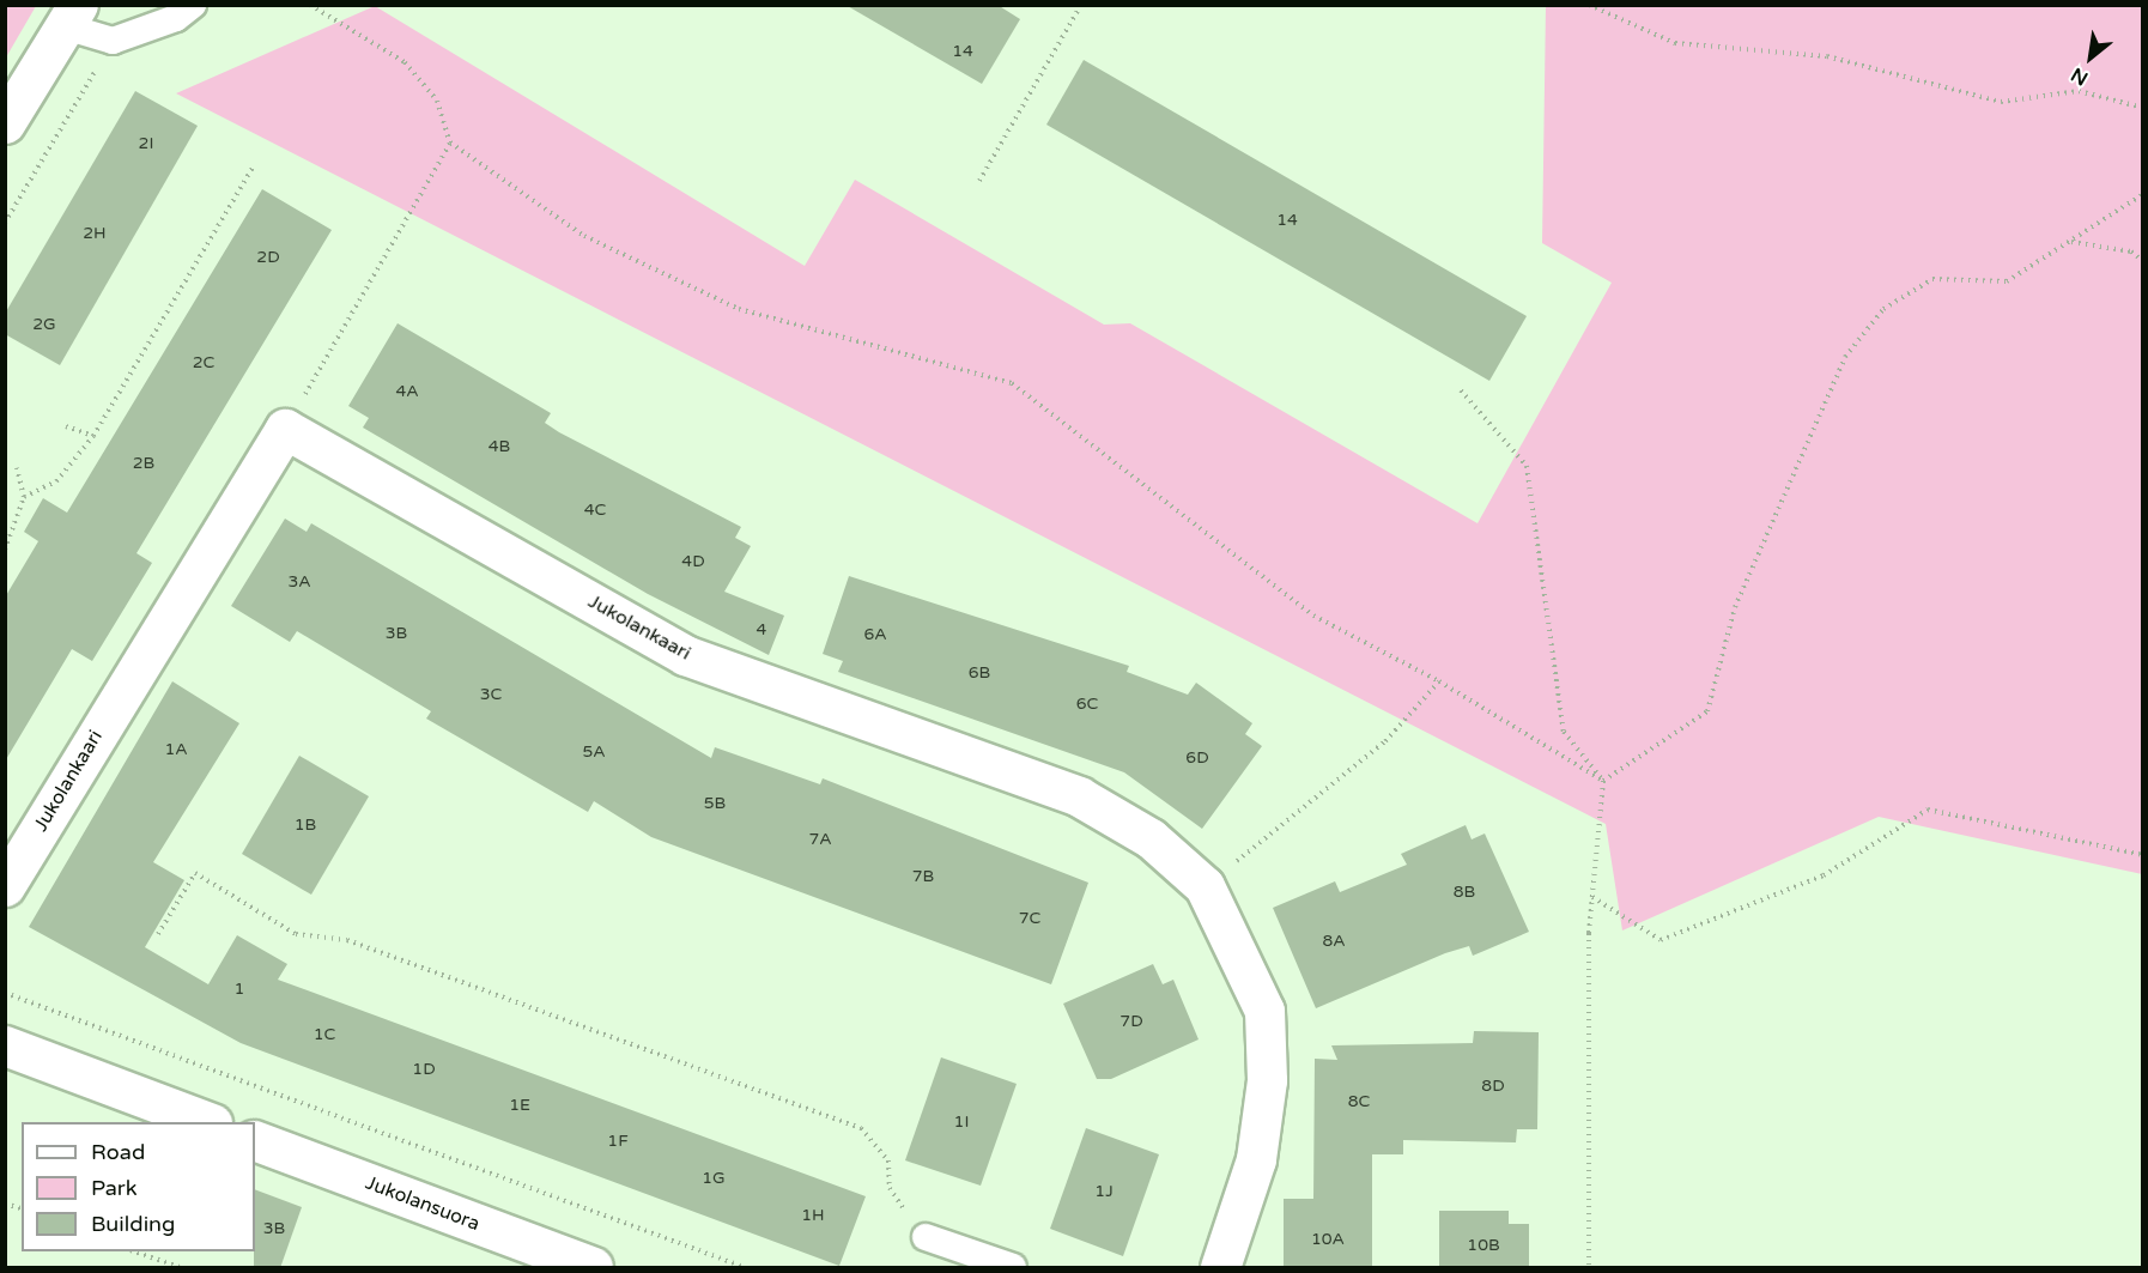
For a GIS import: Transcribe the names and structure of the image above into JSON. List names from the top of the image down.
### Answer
{
  "streets": {
    "street": ["Jukolankaari", "Jukolansuora"]
  },
  "house_numbers": [
    "14",
    "2I",
    "14",
    "2H",
    "2D",
    "2G",
    "2C",
    "4A",
    "4B",
    "2B",
    "4C",
    "4D",
    "3A",
    "4",
    "3B",
    "6A",
    "6B",
    "3C",
    "6C",
    "1A",
    "5A",
    "6D",
    "5B",
    "1B",
    "7A",
    "7B",
    "8B",
    "7C",
    "8A",
    "1",
    "7D",
    "1C",
    "1D",
    "8D",
    "8C",
    "1E",
    "1I",
    "1F",
    "1G",
    "1J",
    "1H",
    "3B",
    "10A",
    "10B"
  ],
  "legend": ["Road", "Park", "Building"],
  "north": "bottom left"
}
